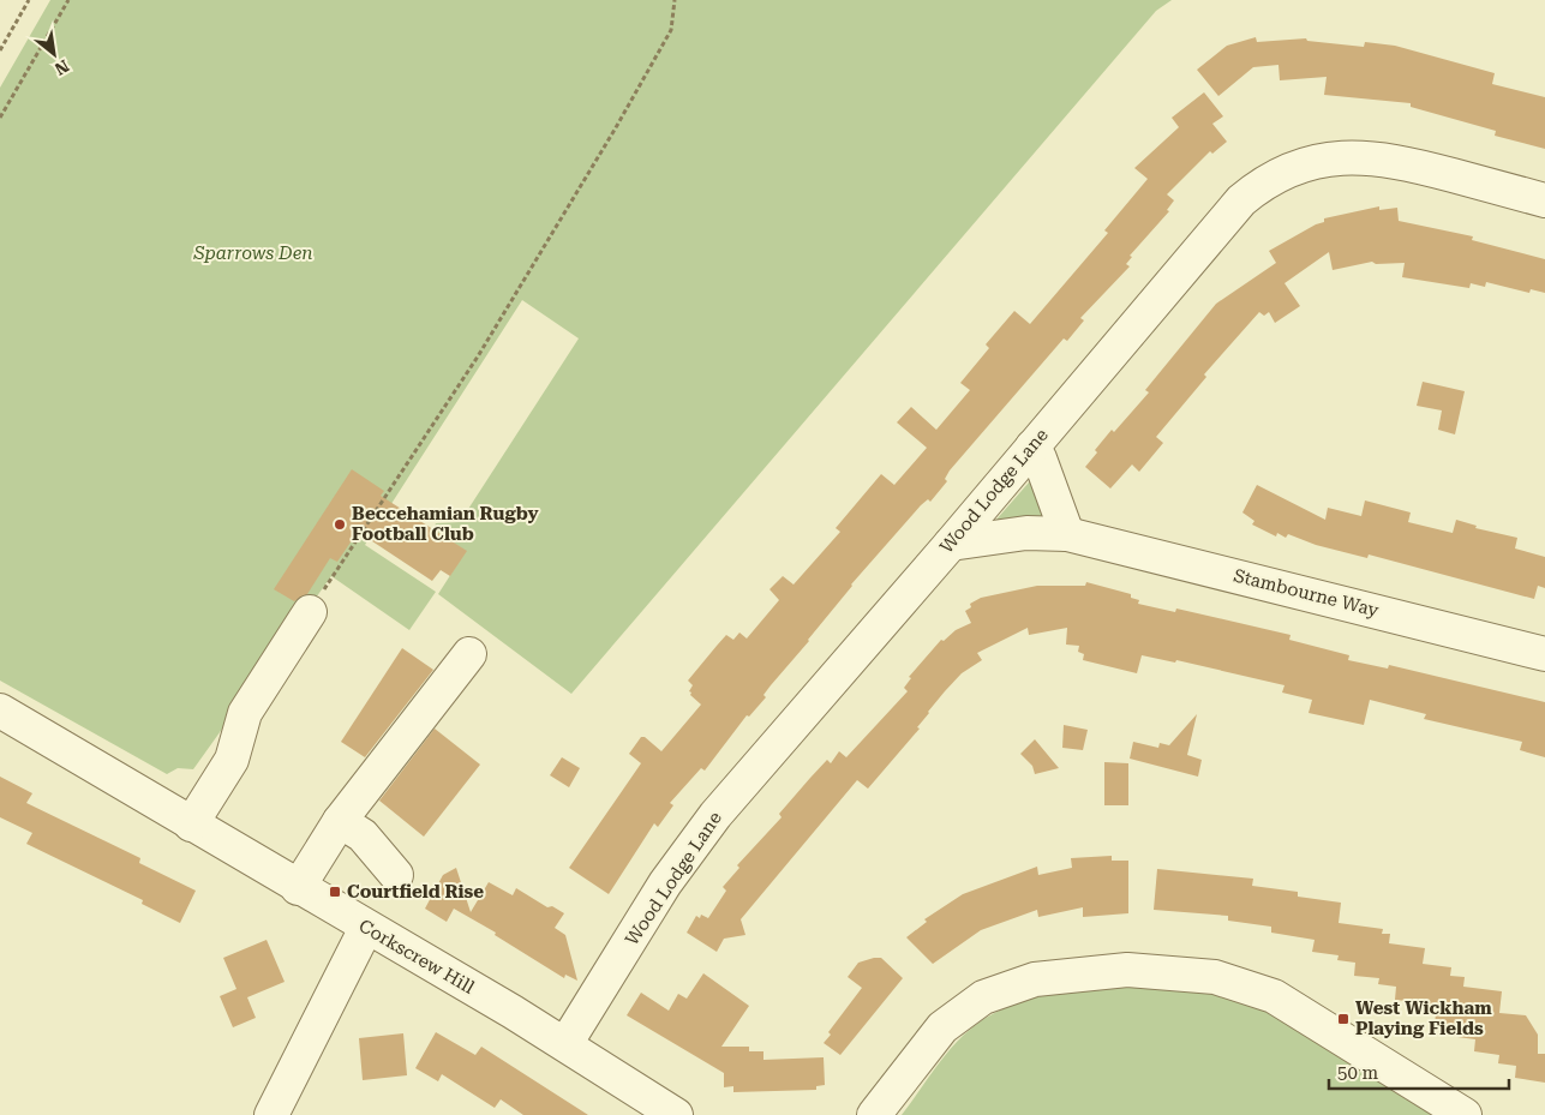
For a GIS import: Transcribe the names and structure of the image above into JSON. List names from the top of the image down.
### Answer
{
  "streets": {
    "street": ["Wood Lodge Lane", "Stambourne Way", "Corkscrew Hill"]
  },
  "crossings": [
    ["Wood Lodge Lane", "Stambourne Way"],
    ["Wood Lodge Lane", "Corkscrew Hill"]
  ],
  "parks": ["Sparrows Den"],
  "places": {
    "other": ["Beccehamian Rugby Football Club"],
    "transit": ["Courtfield Rise", "West Wickham Playing Fields"]
  },
  "scale_bar": "50 m",
  "north": "bottom right"
}
